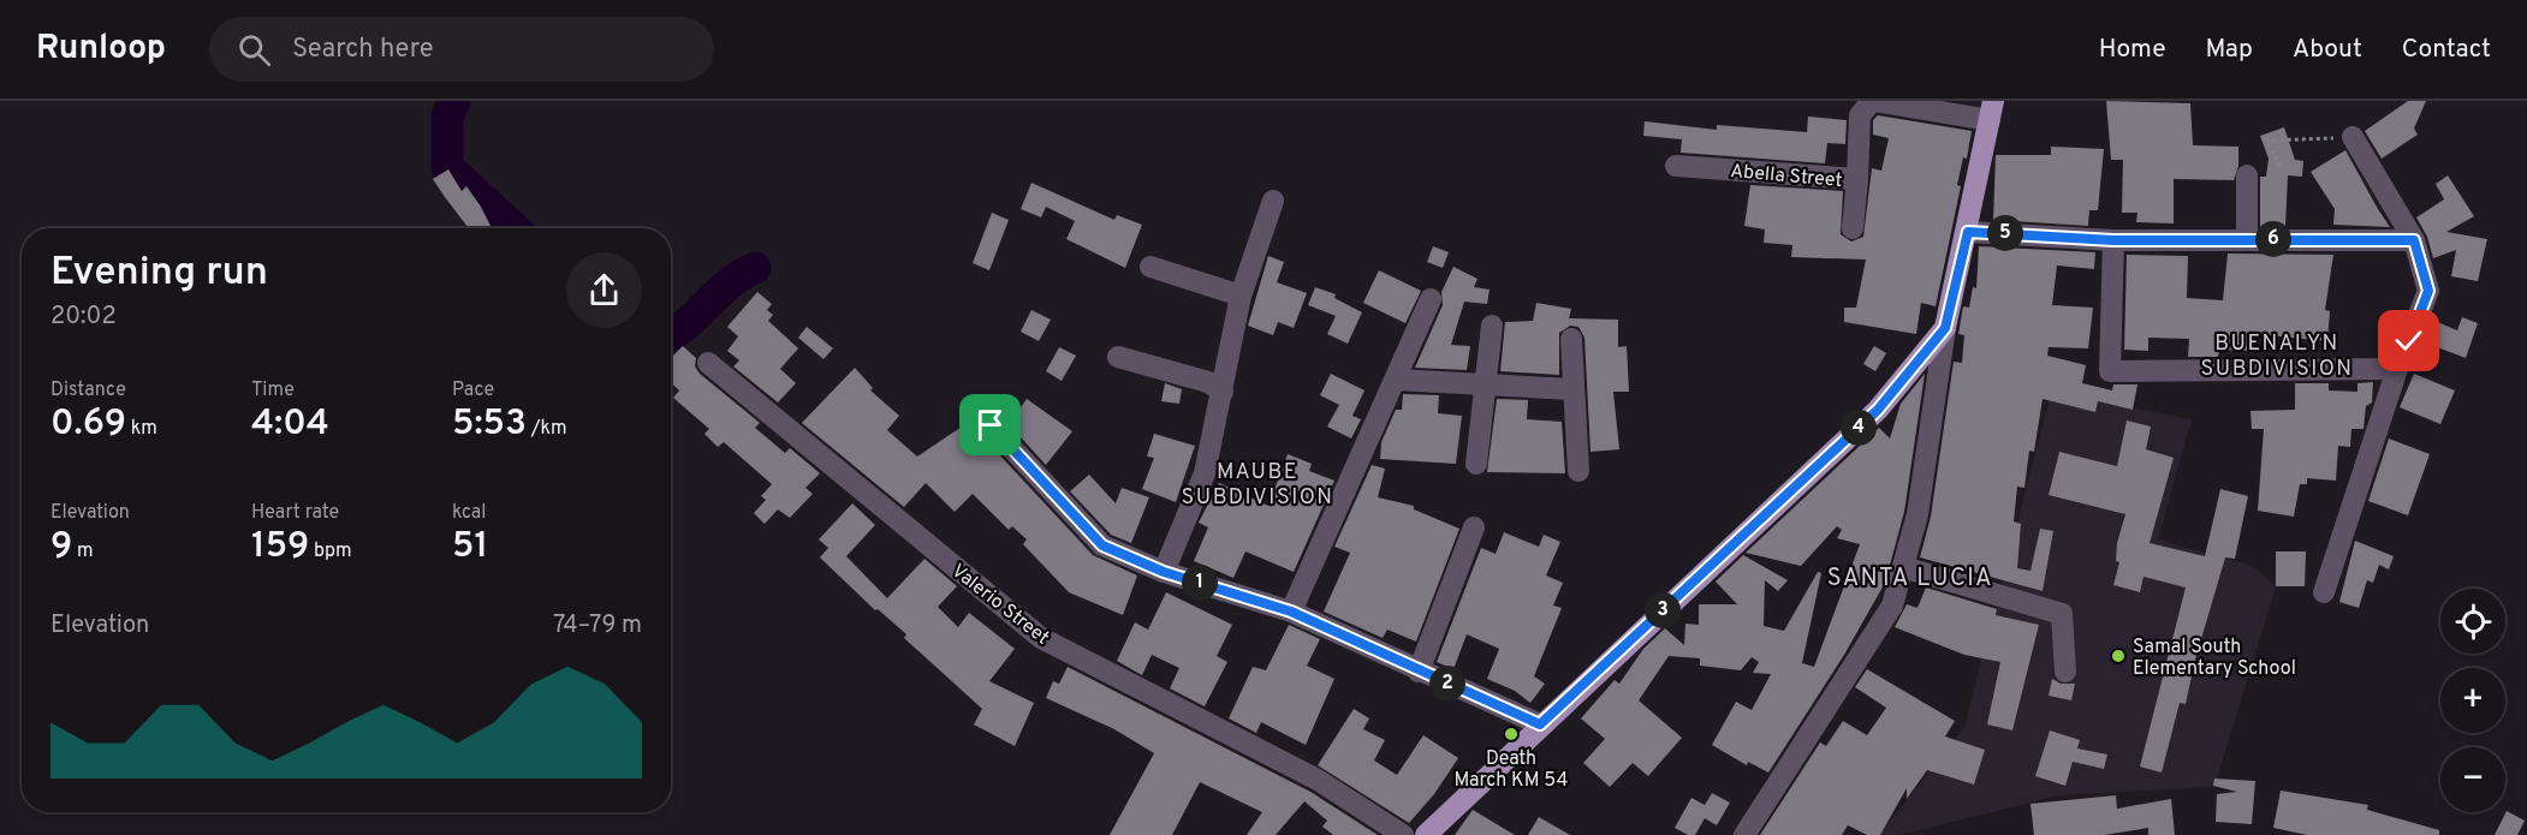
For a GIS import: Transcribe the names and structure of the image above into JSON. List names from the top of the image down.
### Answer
{
  "streets": {
    "street": ["Abella Street", "Valerio Street"]
  },
  "districts": ["BUENALYN SUBDIVISION", "MAUBE SUBDIVISION", "SANTA LUCIA"],
  "places": ["Samal South Elementary School", "Death March KM 54"],
  "page": {
    "header": "Runloop",
    "search": "Search here",
    "nav": [
      "Home",
      "Map",
      "About",
      "Contact"
    ],
    "pins": [
      "5",
      "6",
      "4",
      "1",
      "3",
      "2"
    ],
    "heading": ["Evening run", "20:02"],
    "stats": [
      ["Distance", "0.69 km"],
      ["Time", "4:04"],
      ["Pace", "5:53 /km"],
      ["Elevation", "9 m"],
      ["Heart rate", "159 bpm"],
      ["kcal", "51"]
    ],
    "map_buttons": ["+", "−"],
    "chart": ["Elevation", "74–79 m"]
  }
}
